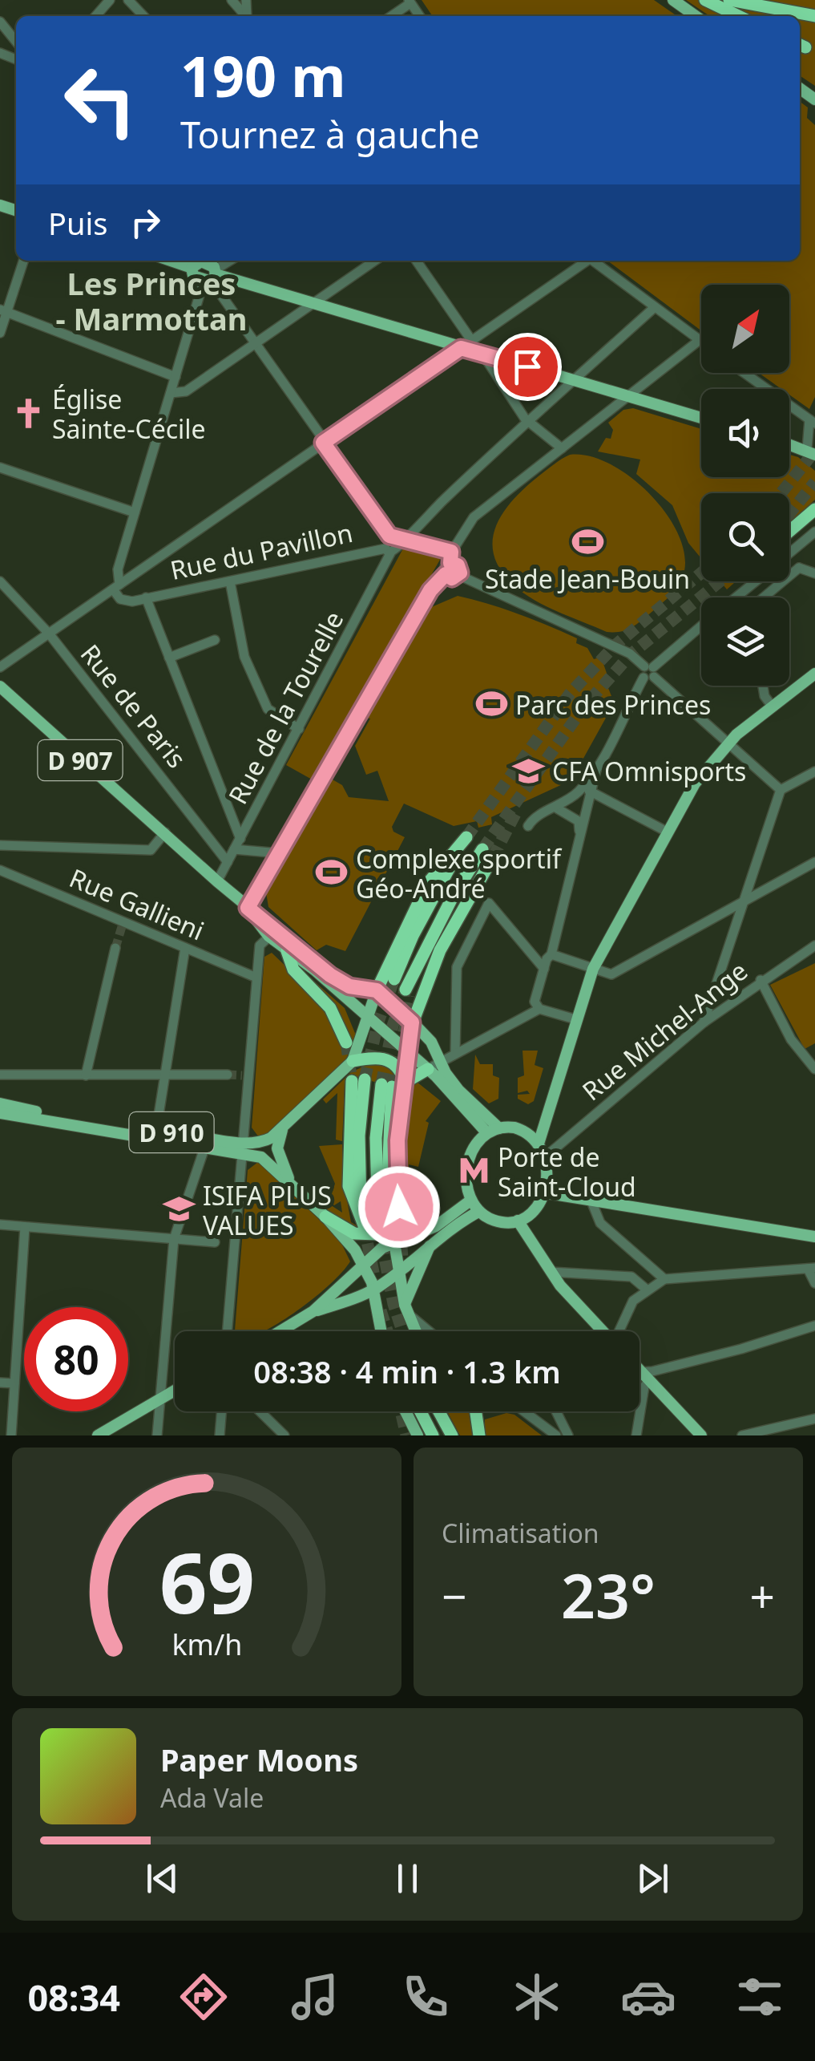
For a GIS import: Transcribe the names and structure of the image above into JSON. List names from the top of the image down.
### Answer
{
  "streets": {
    "main road": ["D 907", "D 910"],
    "street": [
      "Rue du Pavillon",
      "Rue de Paris",
      "Rue de la Tourelle",
      "Rue Gallieni",
      "Rue Michel-Ange"
    ]
  },
  "crossings": [
    ["Rue du Pavillon", "Rue de la Tourelle"],
    ["Rue de Paris", "Rue de la Tourelle"],
    ["Rue de la Tourelle", "D 907"]
  ],
  "districts": ["Les Princes - Marmottan"],
  "places": {
    "church": ["Église Sainte-Cécile"],
    "sports": ["Stade Jean-Bouin", "Parc des Princes", "Complexe sportif Géo-André"],
    "school or university": ["CFA Omnisports", "ISIFA PLUS VALUES"],
    "metro station": ["Porte de Saint-Cloud"]
  },
  "north": "top right",
  "page": {
    "turn": ["190 m", "Tournez à gauche"],
    "then": "Puis",
    "limit": "80",
    "trip": "08:38 · 4 min · 1.3 km",
    "tile": "Climatisation",
    "heat": ["−", "23°", "+"],
    "song": ["Paper Moons", "Ada Vale"],
    "tabs": "08:34",
    "gauge": ["69", "km/h"]
  }
}
